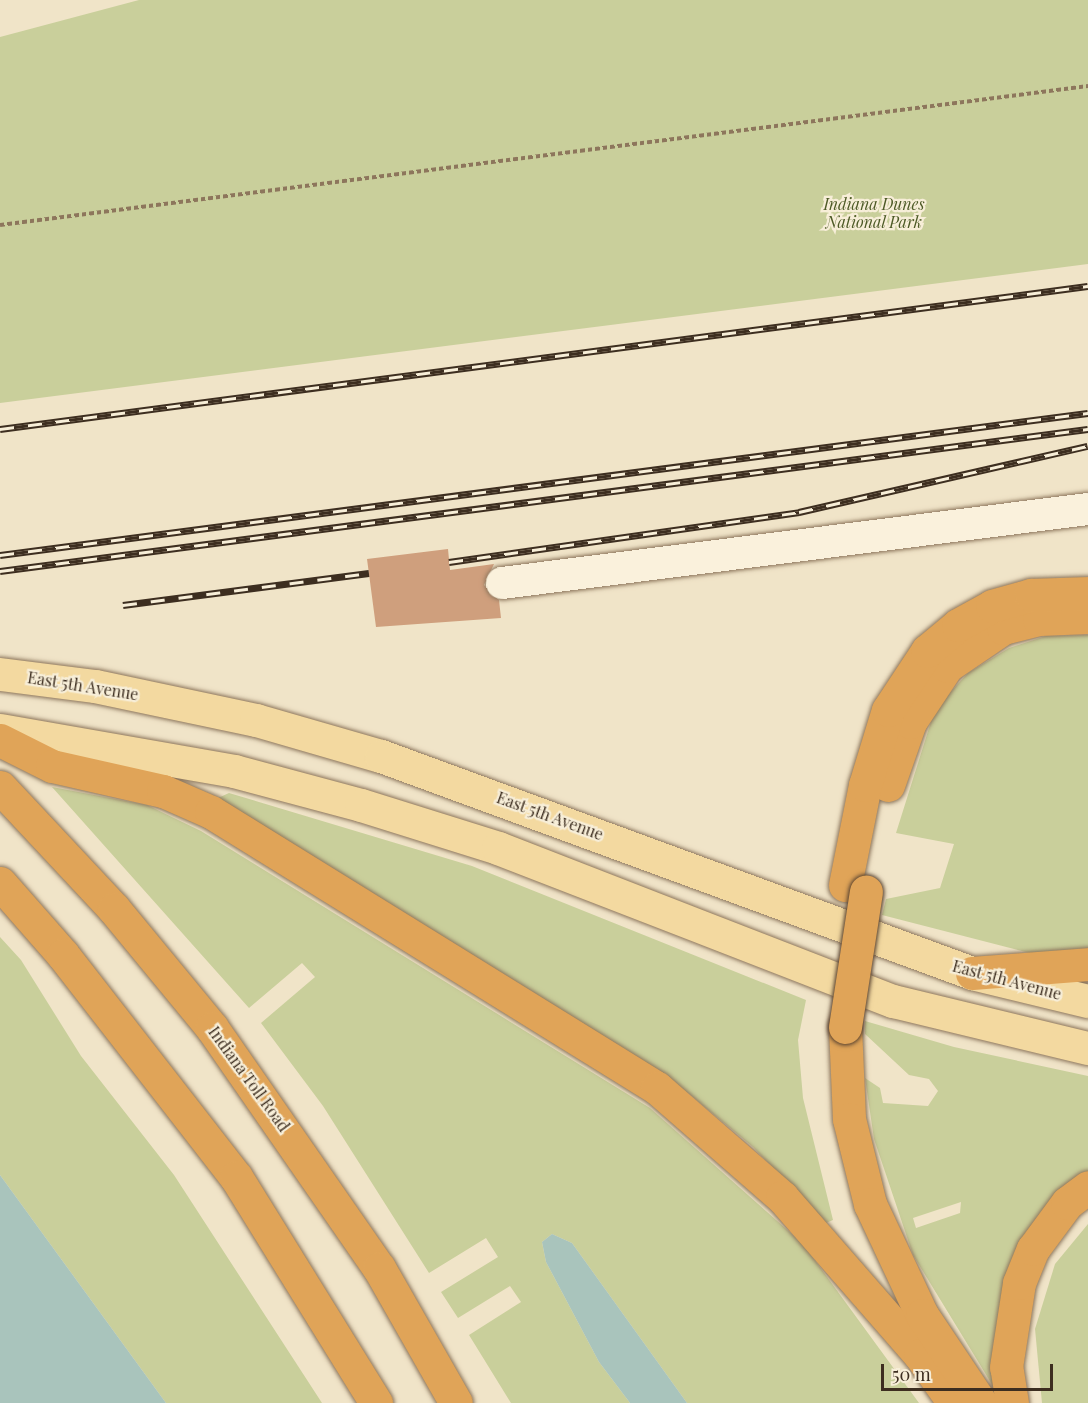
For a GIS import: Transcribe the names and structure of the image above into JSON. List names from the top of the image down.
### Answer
{
  "streets": {
    "highway": ["Indiana Toll Road"],
    "main road": ["East 5th Avenue"]
  },
  "parks": ["Indiana Dunes National Park"],
  "scale_bar": "50 m"
}
